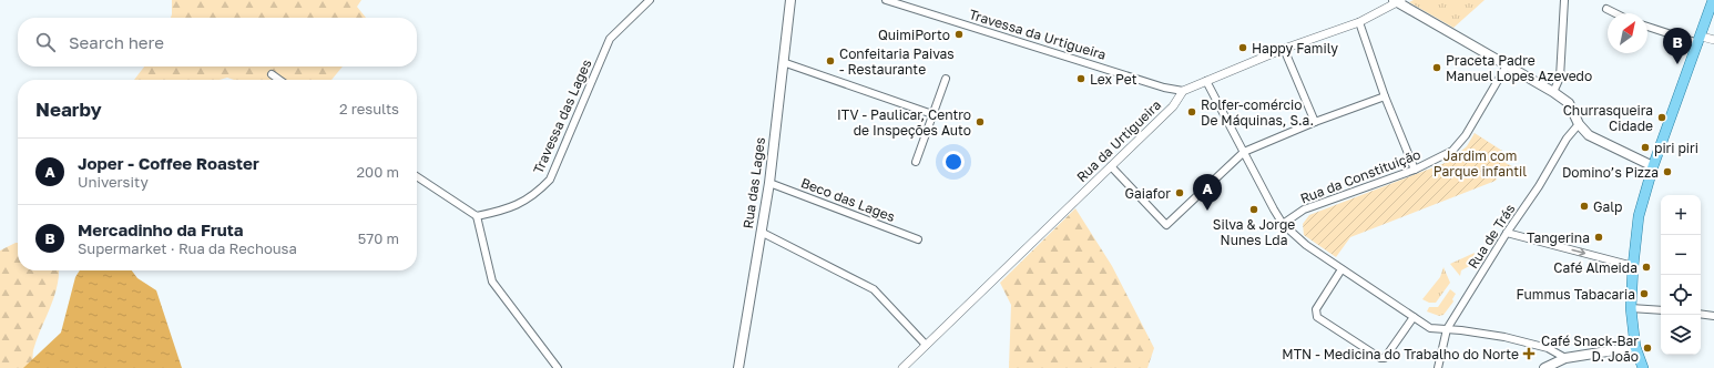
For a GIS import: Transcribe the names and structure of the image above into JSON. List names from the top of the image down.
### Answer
{
  "streets": {
    "main road": ["Rua das Lages"],
    "street": [
      "Travessa da Urtigueira",
      "Travessa das Lages",
      "Rua da Urtigueira",
      "Rua da Constituição",
      "Beco das Lages",
      "Rua de Trás"
    ]
  },
  "crossings": [
    ["Travessa da Urtigueira", "Rua da Urtigueira"],
    ["Rua das Lages", "Beco das Lages"]
  ],
  "parks": ["Jardim com Parque infantil"],
  "places": {
    "other": [
      "QuimiPorto",
      "Happy Family",
      "Confeitaria Paivas - Restaurante",
      "Praceta Padre Manuel Lopes Azevedo",
      "Lex Pet",
      "Rolfer-comércio De Máquinas, S.a.",
      "Churrasqueira Cidade",
      "ITV - Paulicar, Centro de Inspeções Auto",
      "piri piri",
      "Domino’s Pizza",
      "Gaiafor",
      "Galp",
      "Silva & Jorge Nunes Lda",
      "Tangerina",
      "Café Almeida",
      "Fummus Tabacaria",
      "Café Snack-Bar D. João"
    ],
    "health": ["MTN - Medicina do Trabalho do Norte"]
  },
  "north": "top right",
  "page": {
    "search": "Search here",
    "pins": ["B", "A"],
    "heading": ["Nearby", "2 results"],
    "list": [
      {
        "mark": "A",
        "name": "Joper - Coffee Roaster",
        "note": "University",
        "value": "200 m"
      },
      {
        "mark": "B",
        "name": "Mercadinho da Fruta",
        "note": "Supermarket · Rua da Rechousa",
        "value": "570 m"
      }
    ],
    "map_buttons": ["+", "−"]
  }
}
